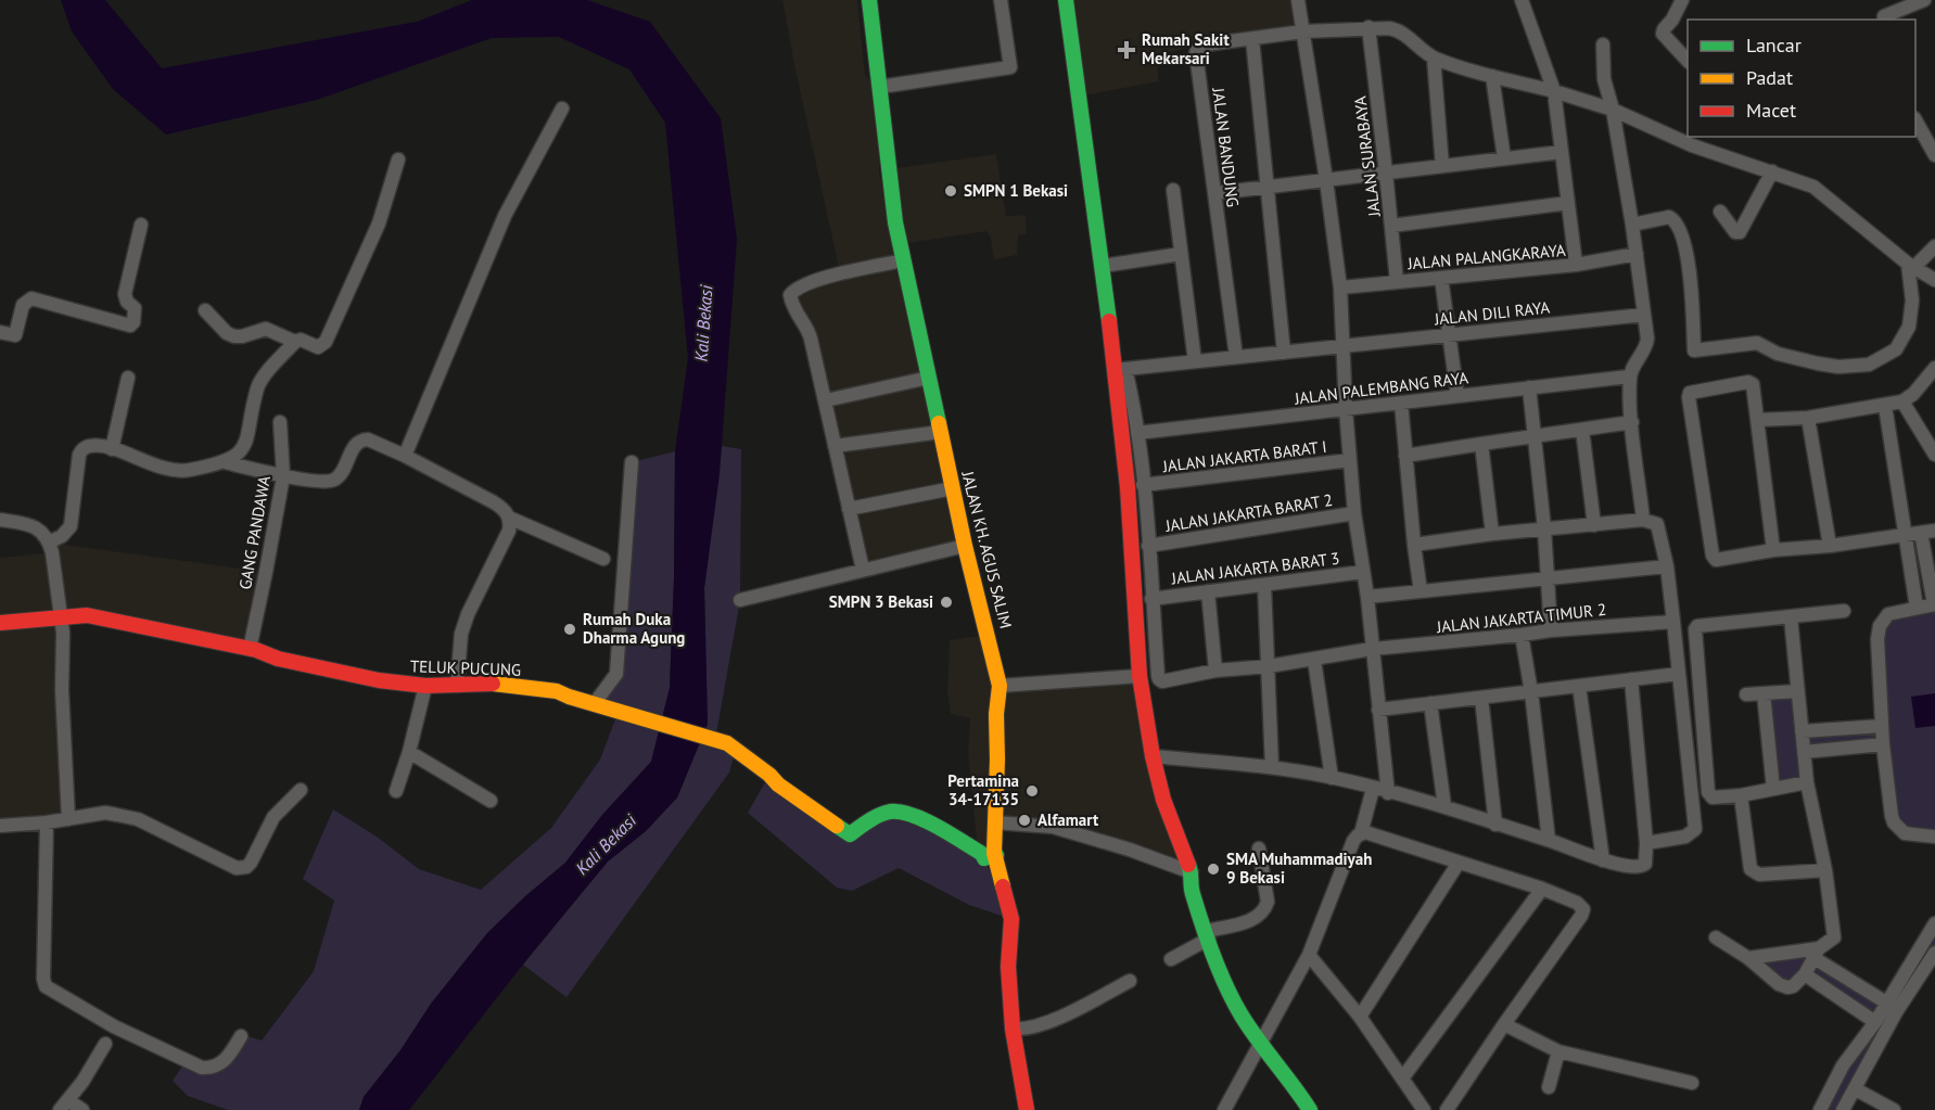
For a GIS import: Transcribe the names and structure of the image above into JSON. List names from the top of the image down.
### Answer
{
  "streets": {
    "street": [
      "JALAN BANDUNG",
      "JALAN SURABAYA",
      "JALAN PALANGKARAYA",
      "JALAN DILI RAYA",
      "JALAN PALEMBANG RAYA",
      "JALAN JAKARTA BARAT I",
      "JALAN JAKARTA BARAT 2",
      "GANG PANDAWA",
      "JALAN KH. AGUS SALIM",
      "JALAN JAKARTA BARAT 3",
      "JALAN JAKARTA TIMUR 2",
      "TELUK PUCUNG"
    ]
  },
  "crossings": [
    ["JALAN BANDUNG", "JALAN SURABAYA"],
    ["JALAN BANDUNG", "JALAN DILI RAYA"],
    ["JALAN SURABAYA", "JALAN PALANGKARAYA"],
    ["GANG PANDAWA", "TELUK PUCUNG"],
    ["JALAN KH. AGUS SALIM", "TELUK PUCUNG"],
    ["JALAN JAKARTA BARAT 3", "JALAN JAKARTA TIMUR 2"]
  ],
  "water": ["Kali Bekasi"],
  "places": {
    "health": ["Rumah Sakit Mekarsari"],
    "other": [
      "SMPN 1 Bekasi",
      "SMPN 3 Bekasi",
      "Rumah Duka Dharma Agung",
      "Pertamina 34-17135",
      "Alfamart",
      "SMA Muhammadiyah 9 Bekasi"
    ]
  },
  "legend": ["Lancar", "Padat", "Macet"]
}
